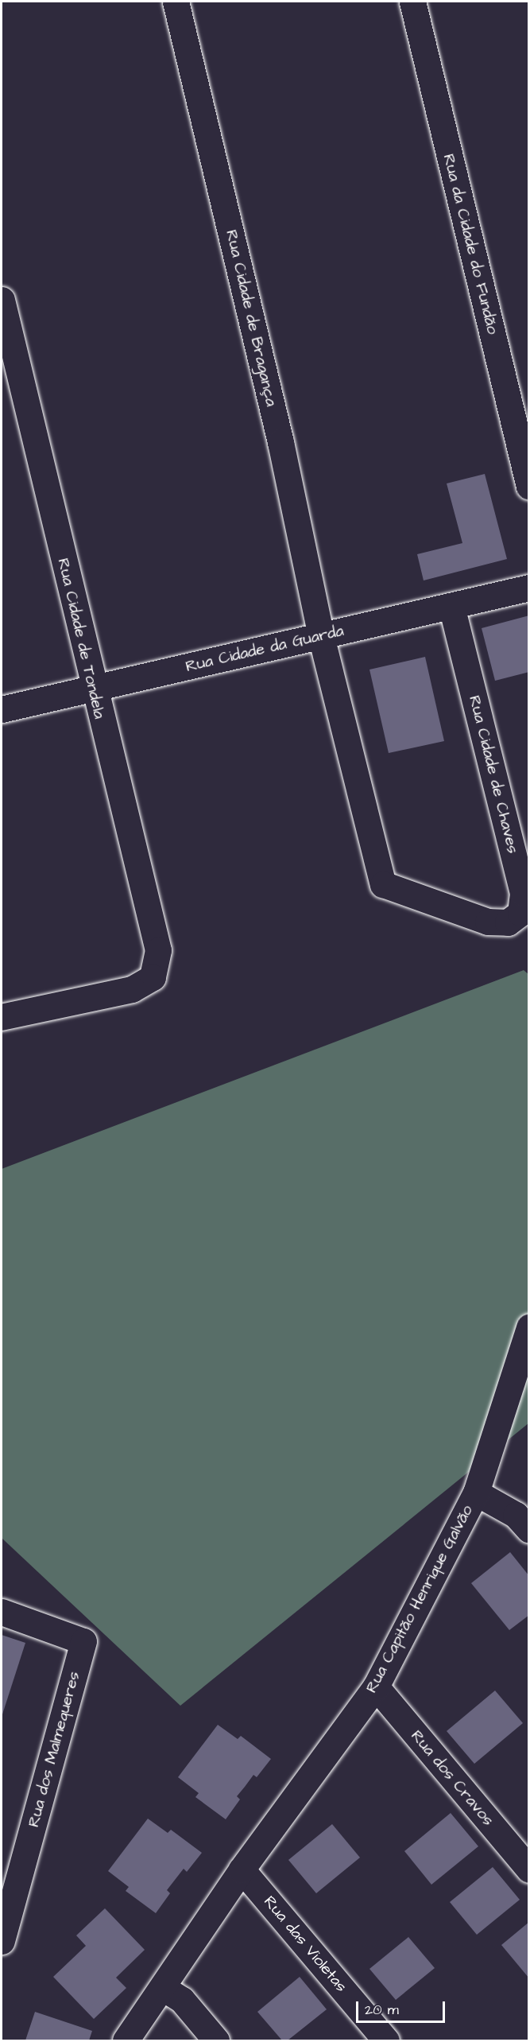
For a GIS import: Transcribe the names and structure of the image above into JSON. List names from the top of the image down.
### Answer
{
  "streets": {
    "street": [
      "Rua da Cidade do Fundão",
      "Rua Cidade de Bragança",
      "Rua Cidade de Tondela",
      "Rua Cidade da Guarda",
      "Rua Cidade de Chaves",
      "Rua Capitão Henrique Galvão",
      "Rua dos Malmequeres",
      "Rua dos Cravos",
      "Rua das Violetas"
    ]
  },
  "crossings": [
    ["Rua Cidade de Bragança", "Rua Cidade da Guarda"],
    ["Rua Cidade de Bragança", "Rua Cidade de Chaves"],
    ["Rua Cidade de Tondela", "Rua Cidade da Guarda"],
    ["Rua Cidade da Guarda", "Rua Cidade de Chaves"],
    ["Rua Capitão Henrique Galvão", "Rua dos Cravos"],
    ["Rua Capitão Henrique Galvão", "Rua das Violetas"]
  ],
  "scale_bar": "20 m"
}
